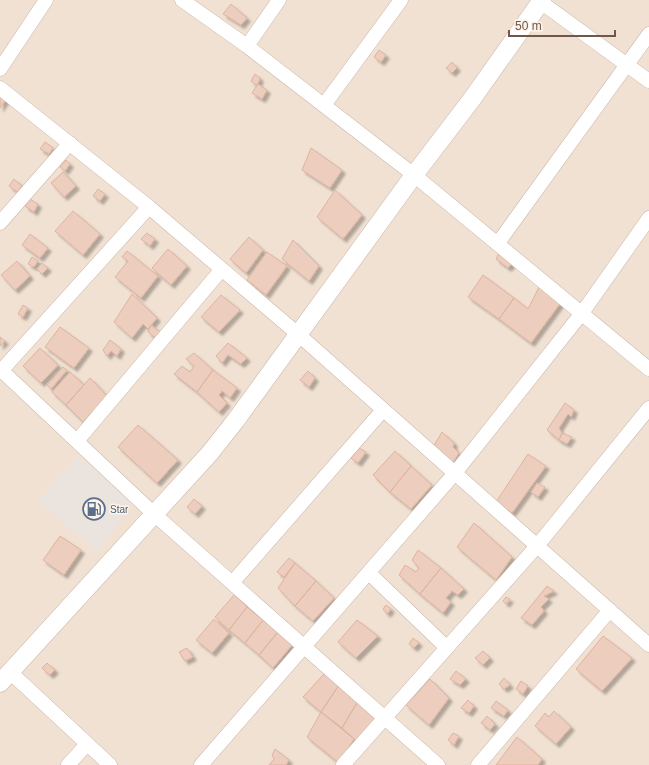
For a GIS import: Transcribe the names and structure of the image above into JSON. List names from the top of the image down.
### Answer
{
  "places": {
    "fuel station": ["Star"]
  },
  "scale_bar": "50 m"
}
